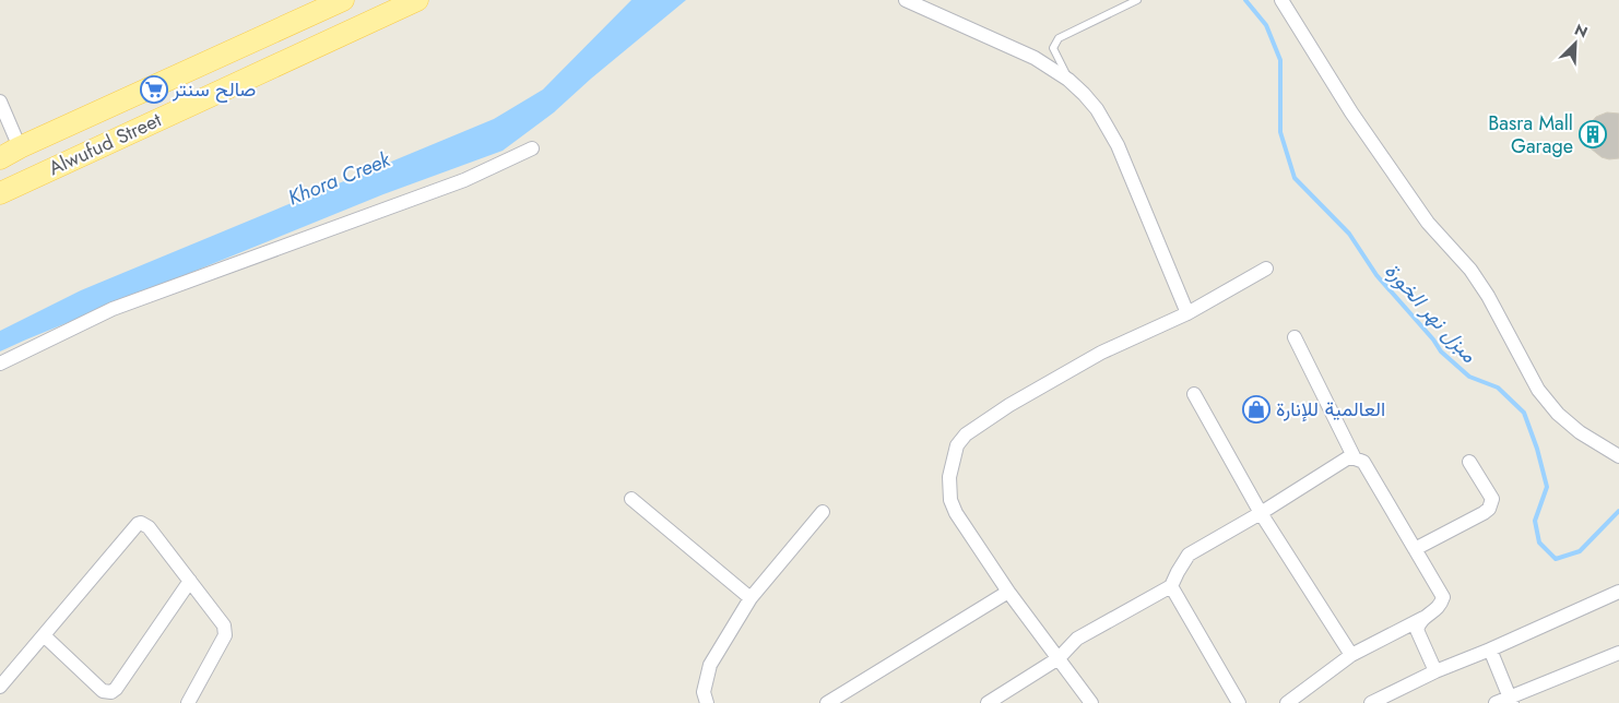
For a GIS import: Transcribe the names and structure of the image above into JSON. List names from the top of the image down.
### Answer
{
  "streets": {
    "main road": ["Alwufud Street"]
  },
  "water": ["Khora Creek", "مبزل نهر الخورة"],
  "places": {
    "supermarket": ["صالح سنتر"],
    "building": ["Basra Mall Garage"],
    "shop": ["العالمية للإنارة"]
  },
  "north": "top right"
}
